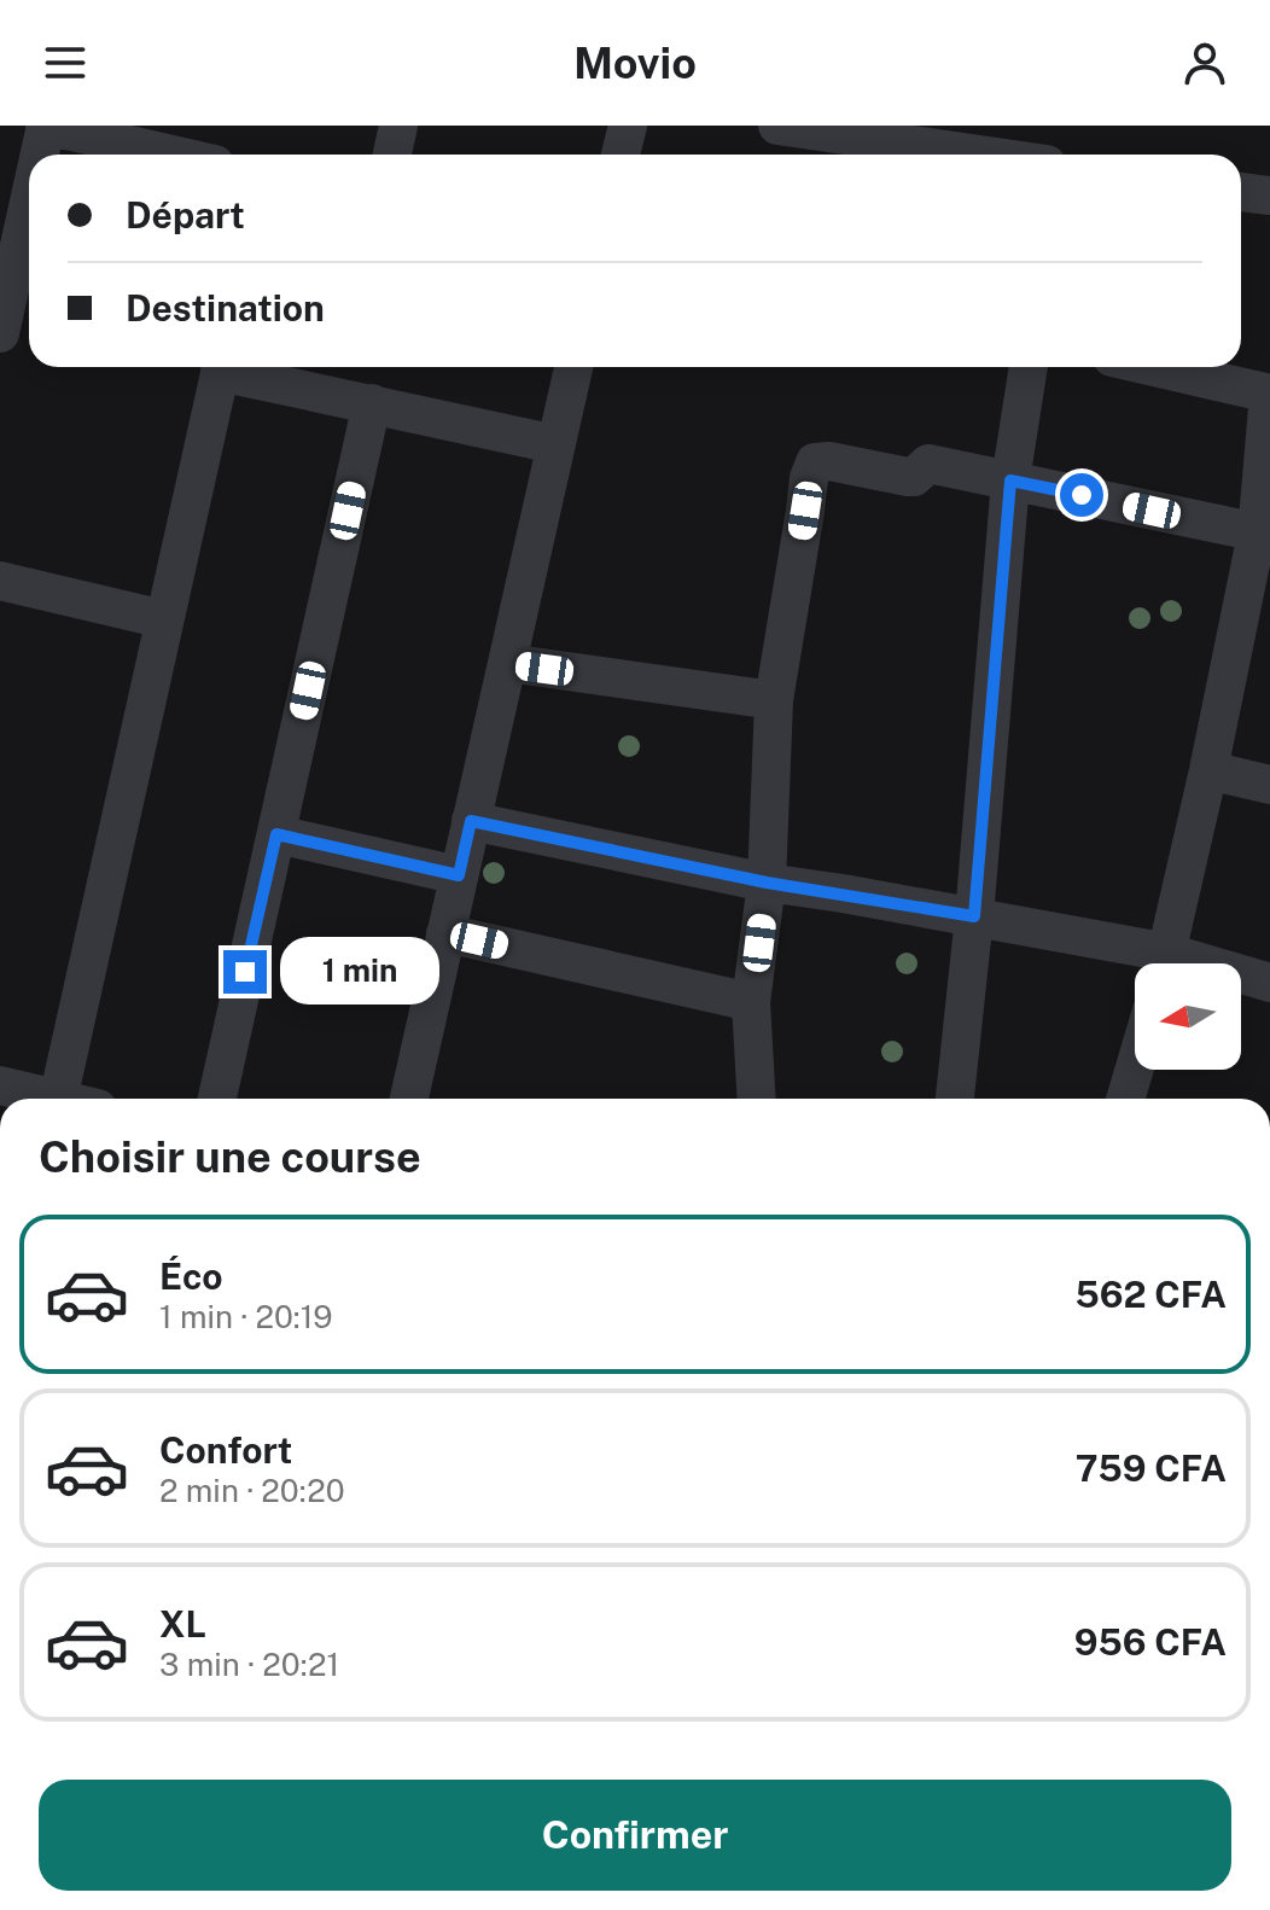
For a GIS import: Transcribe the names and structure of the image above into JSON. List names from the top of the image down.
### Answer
{
  "north": "left",
  "page": {
    "header": "Movio",
    "banner": ["Départ", "Destination"],
    "bubble": "1 min",
    "heading": "Choisir une course",
    "list": [
      {
        "name": "Éco",
        "note": "1 min · 20:19",
        "value": "562 CFA"
      },
      {
        "name": "Confort",
        "note": "2 min · 20:20",
        "value": "759 CFA"
      },
      {
        "name": "XL",
        "note": "3 min · 20:21",
        "value": "956 CFA"
      }
    ],
    "buttons": "Confirmer"
  }
}
